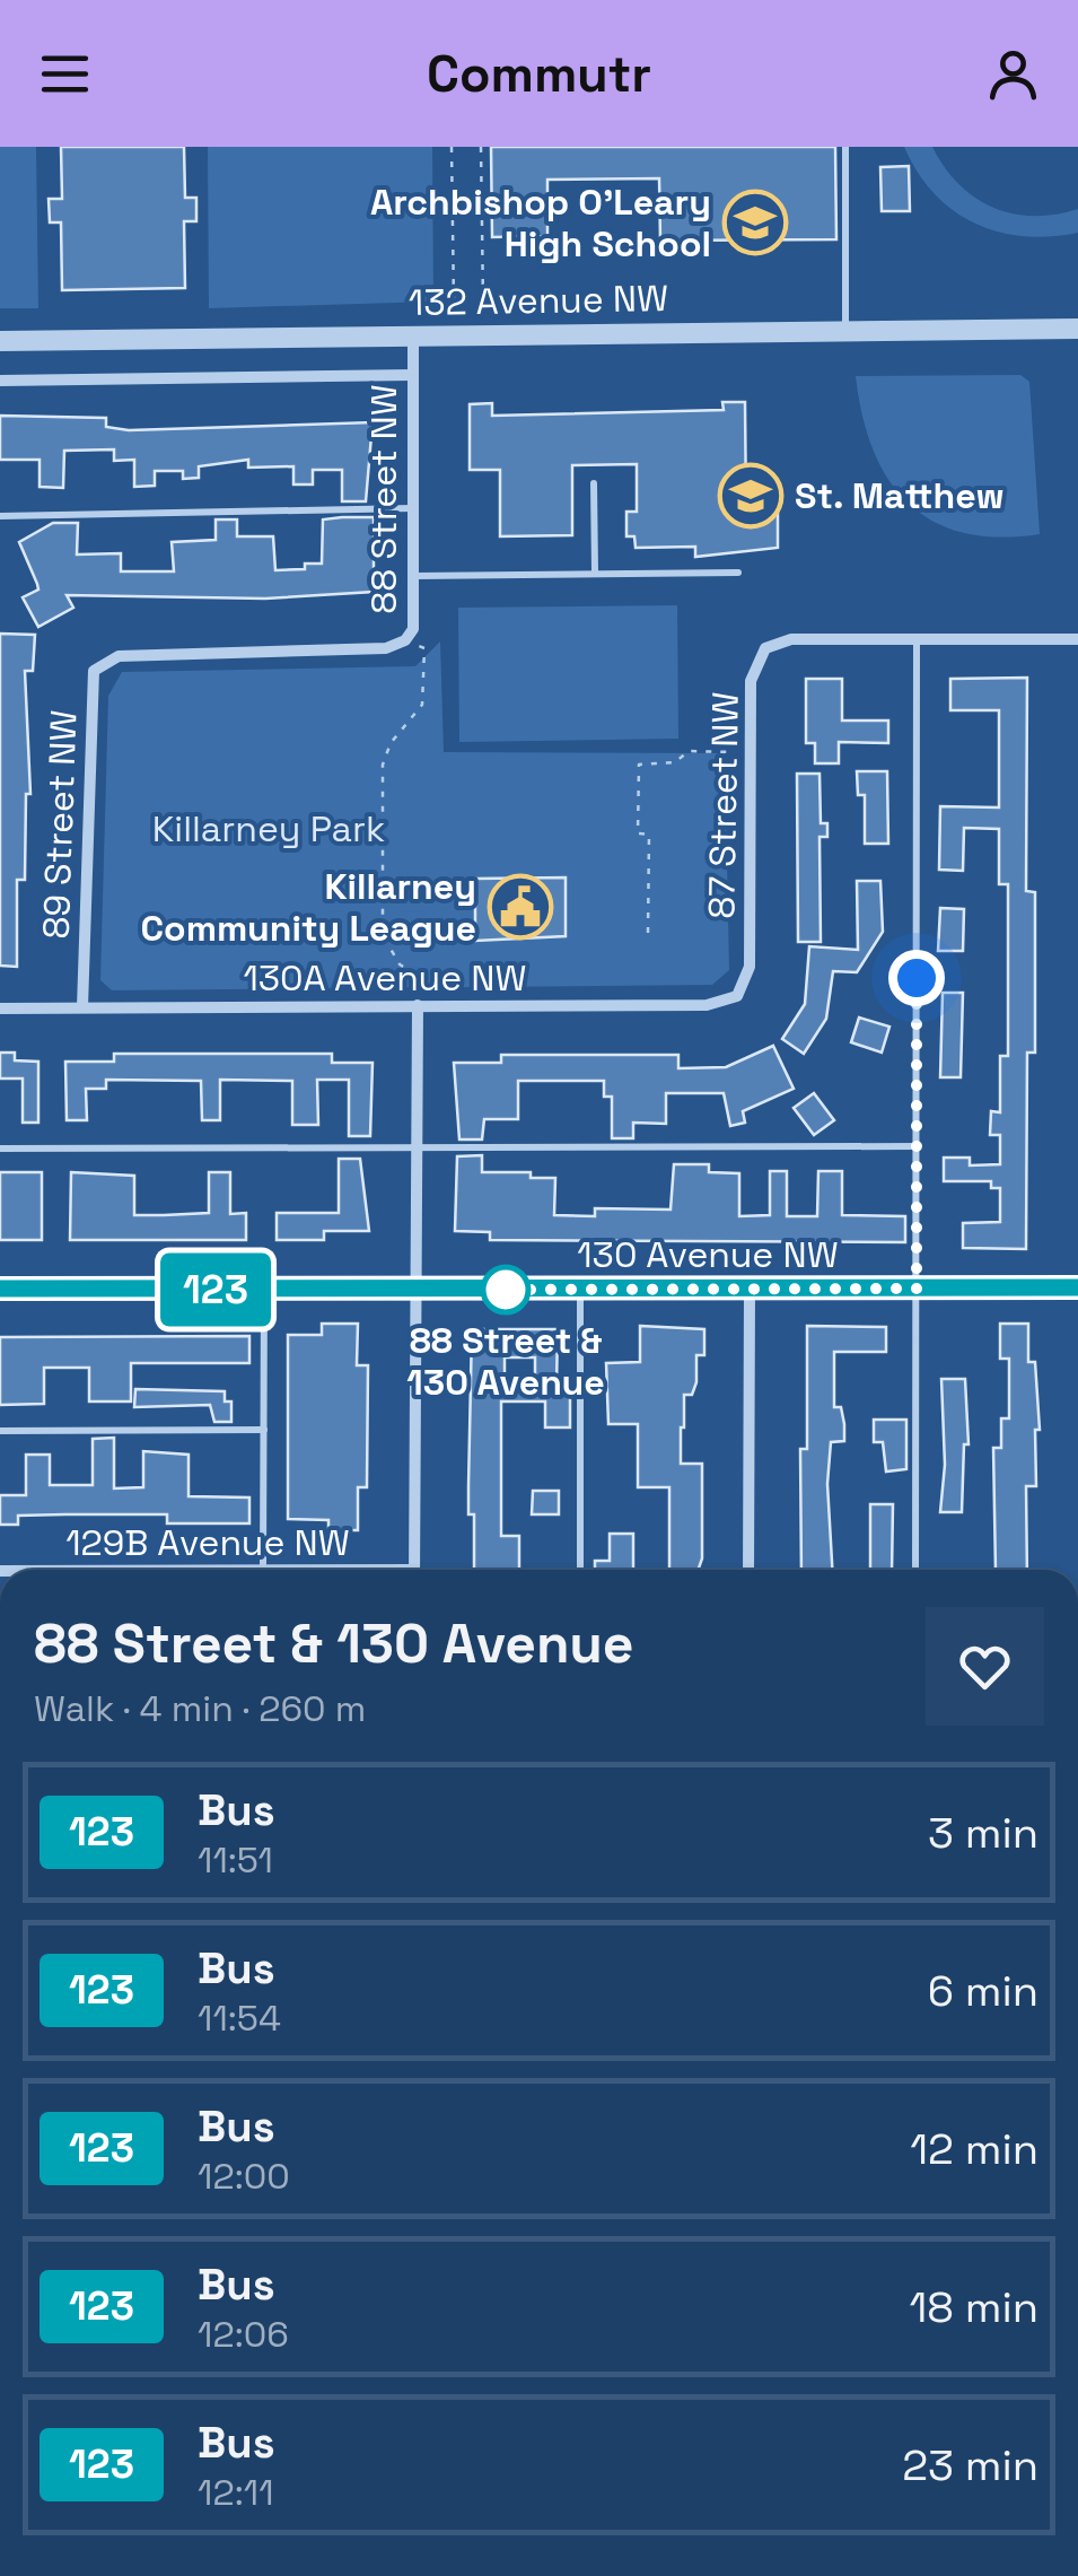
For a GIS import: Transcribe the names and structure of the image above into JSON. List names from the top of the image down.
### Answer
{
  "streets": {
    "street": [
      "132 Avenue NW",
      "88 Street NW",
      "87 Street NW",
      "89 Street NW",
      "130A Avenue NW",
      "130 Avenue NW"
    ]
  },
  "crossings": [
    ["132 Avenue NW", "88 Street NW"],
    ["88 Street NW", "89 Street NW"],
    ["87 Street NW", "130A Avenue NW"],
    ["89 Street NW", "130A Avenue NW"]
  ],
  "parks": ["Killarney Park"],
  "places": {
    "school or university": ["Archbishop O'Leary High School", "St. Matthew"],
    "public building": ["Killarney Community League"],
    "other": ["88 Street & 130 Avenue"]
  },
  "lines": ["bus line 123"],
  "page": {
    "header": "Commutr",
    "on_map": "123",
    "heading": ["88 Street & 130 Avenue", "Walk · 4 min · 260 m"],
    "list": [
      {
        "mark": "123",
        "name": "Bus",
        "note": "11:51",
        "value": "3 min"
      },
      {
        "mark": "123",
        "name": "Bus",
        "note": "11:54",
        "value": "6 min"
      },
      {
        "mark": "123",
        "name": "Bus",
        "note": "12:00",
        "value": "12 min"
      },
      {
        "mark": "123",
        "name": "Bus",
        "note": "12:06",
        "value": "18 min"
      },
      {
        "mark": "123",
        "name": "Bus",
        "note": "12:11",
        "value": "23 min"
      }
    ]
  }
}
